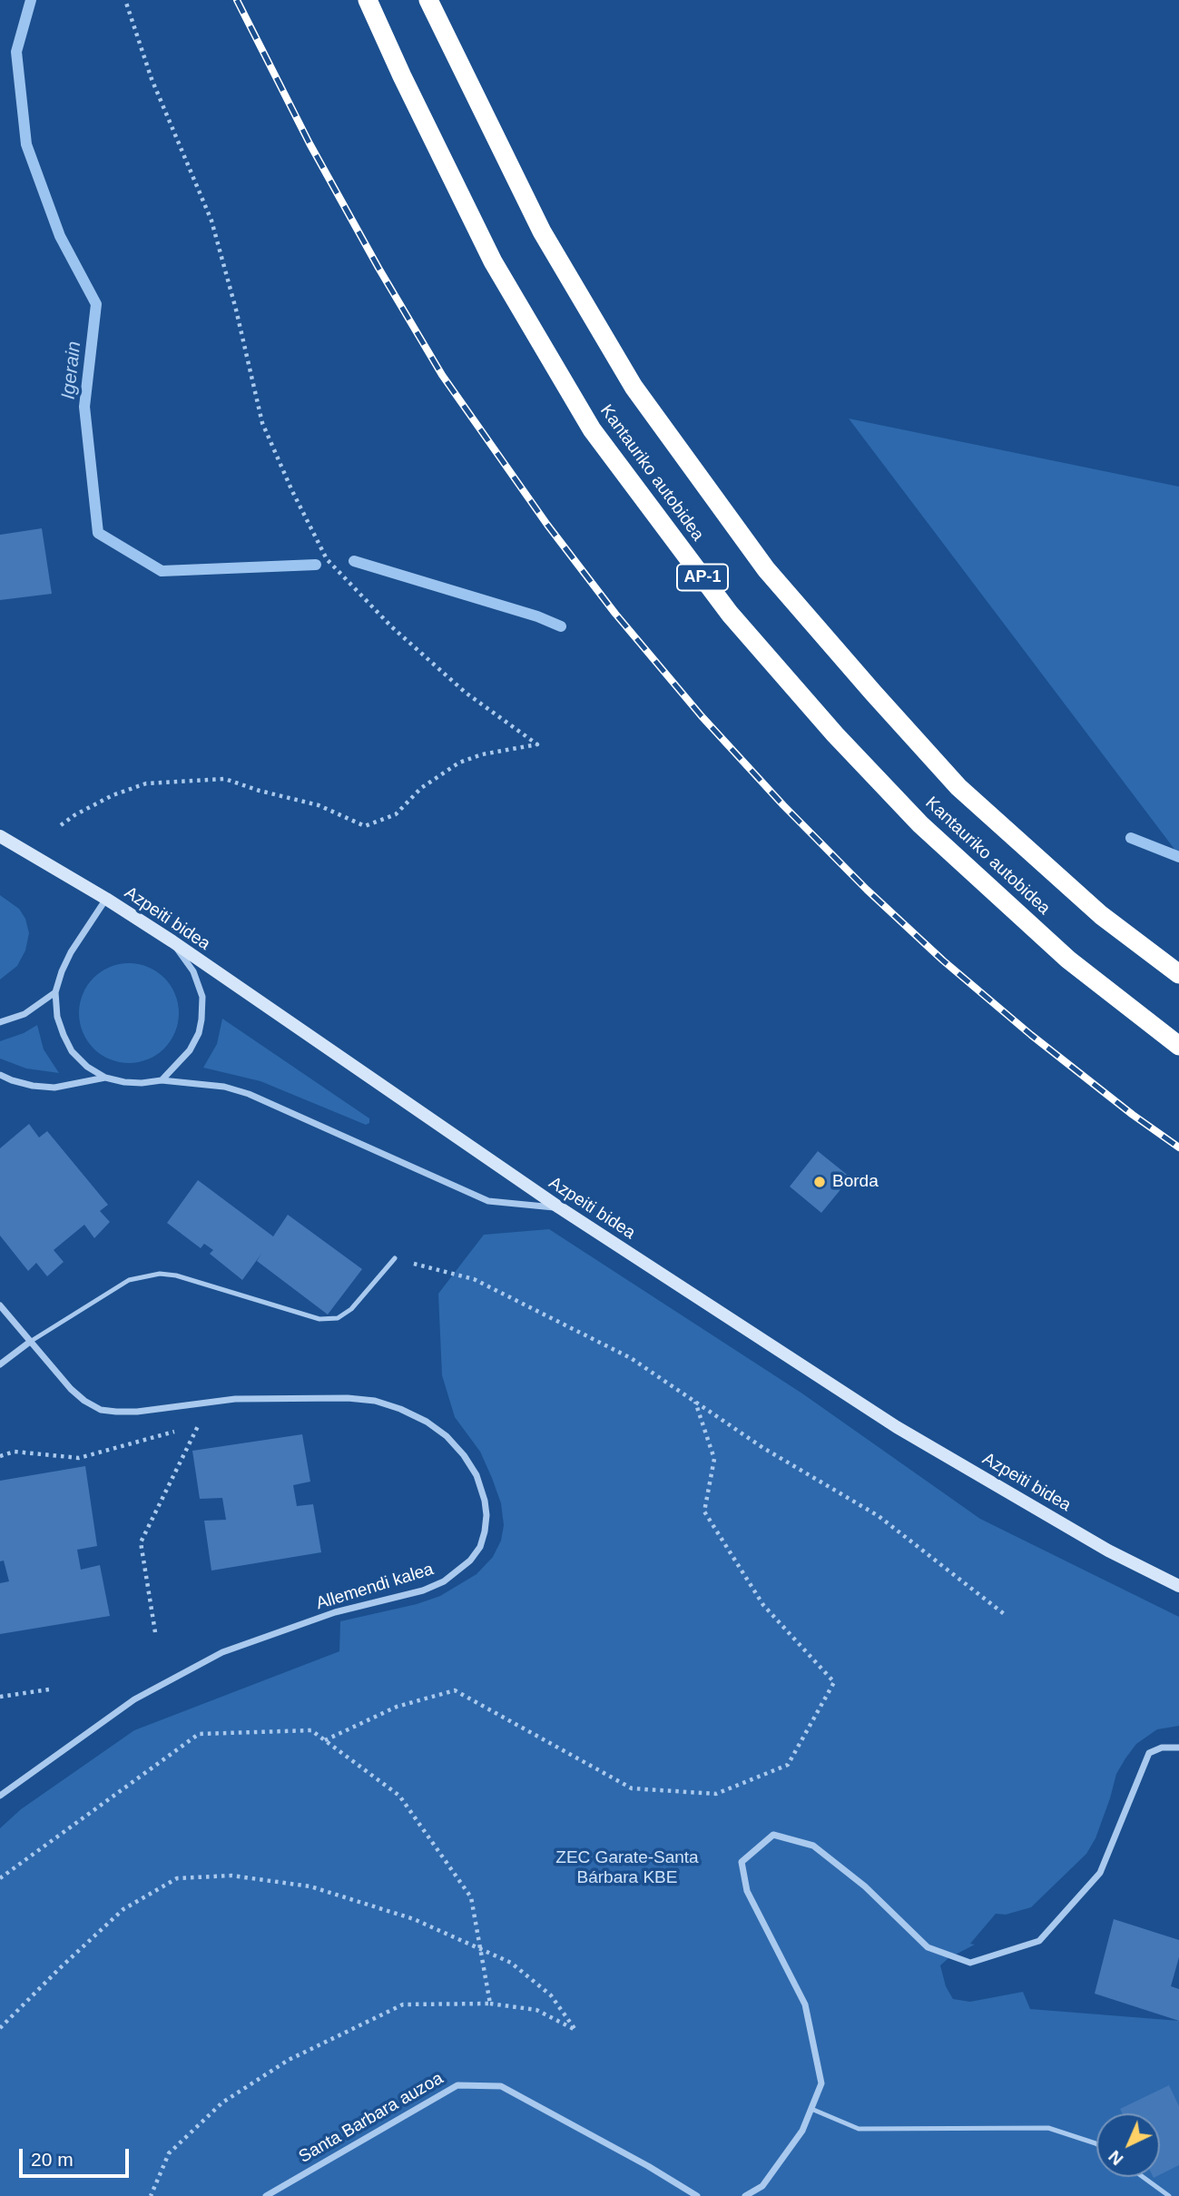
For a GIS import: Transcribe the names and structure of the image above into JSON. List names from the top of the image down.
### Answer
{
  "streets": {
    "highway": ["Kantauriko autobidea", "AP-1"],
    "main road": ["Azpeiti bidea"],
    "street": ["Allemendi kalea", "Santa Barbara auzoa"]
  },
  "water": ["Igerain"],
  "parks": ["ZEC Garate-Santa Bárbara KBE"],
  "places": ["Borda"],
  "scale_bar": "20 m",
  "north": "bottom left"
}
